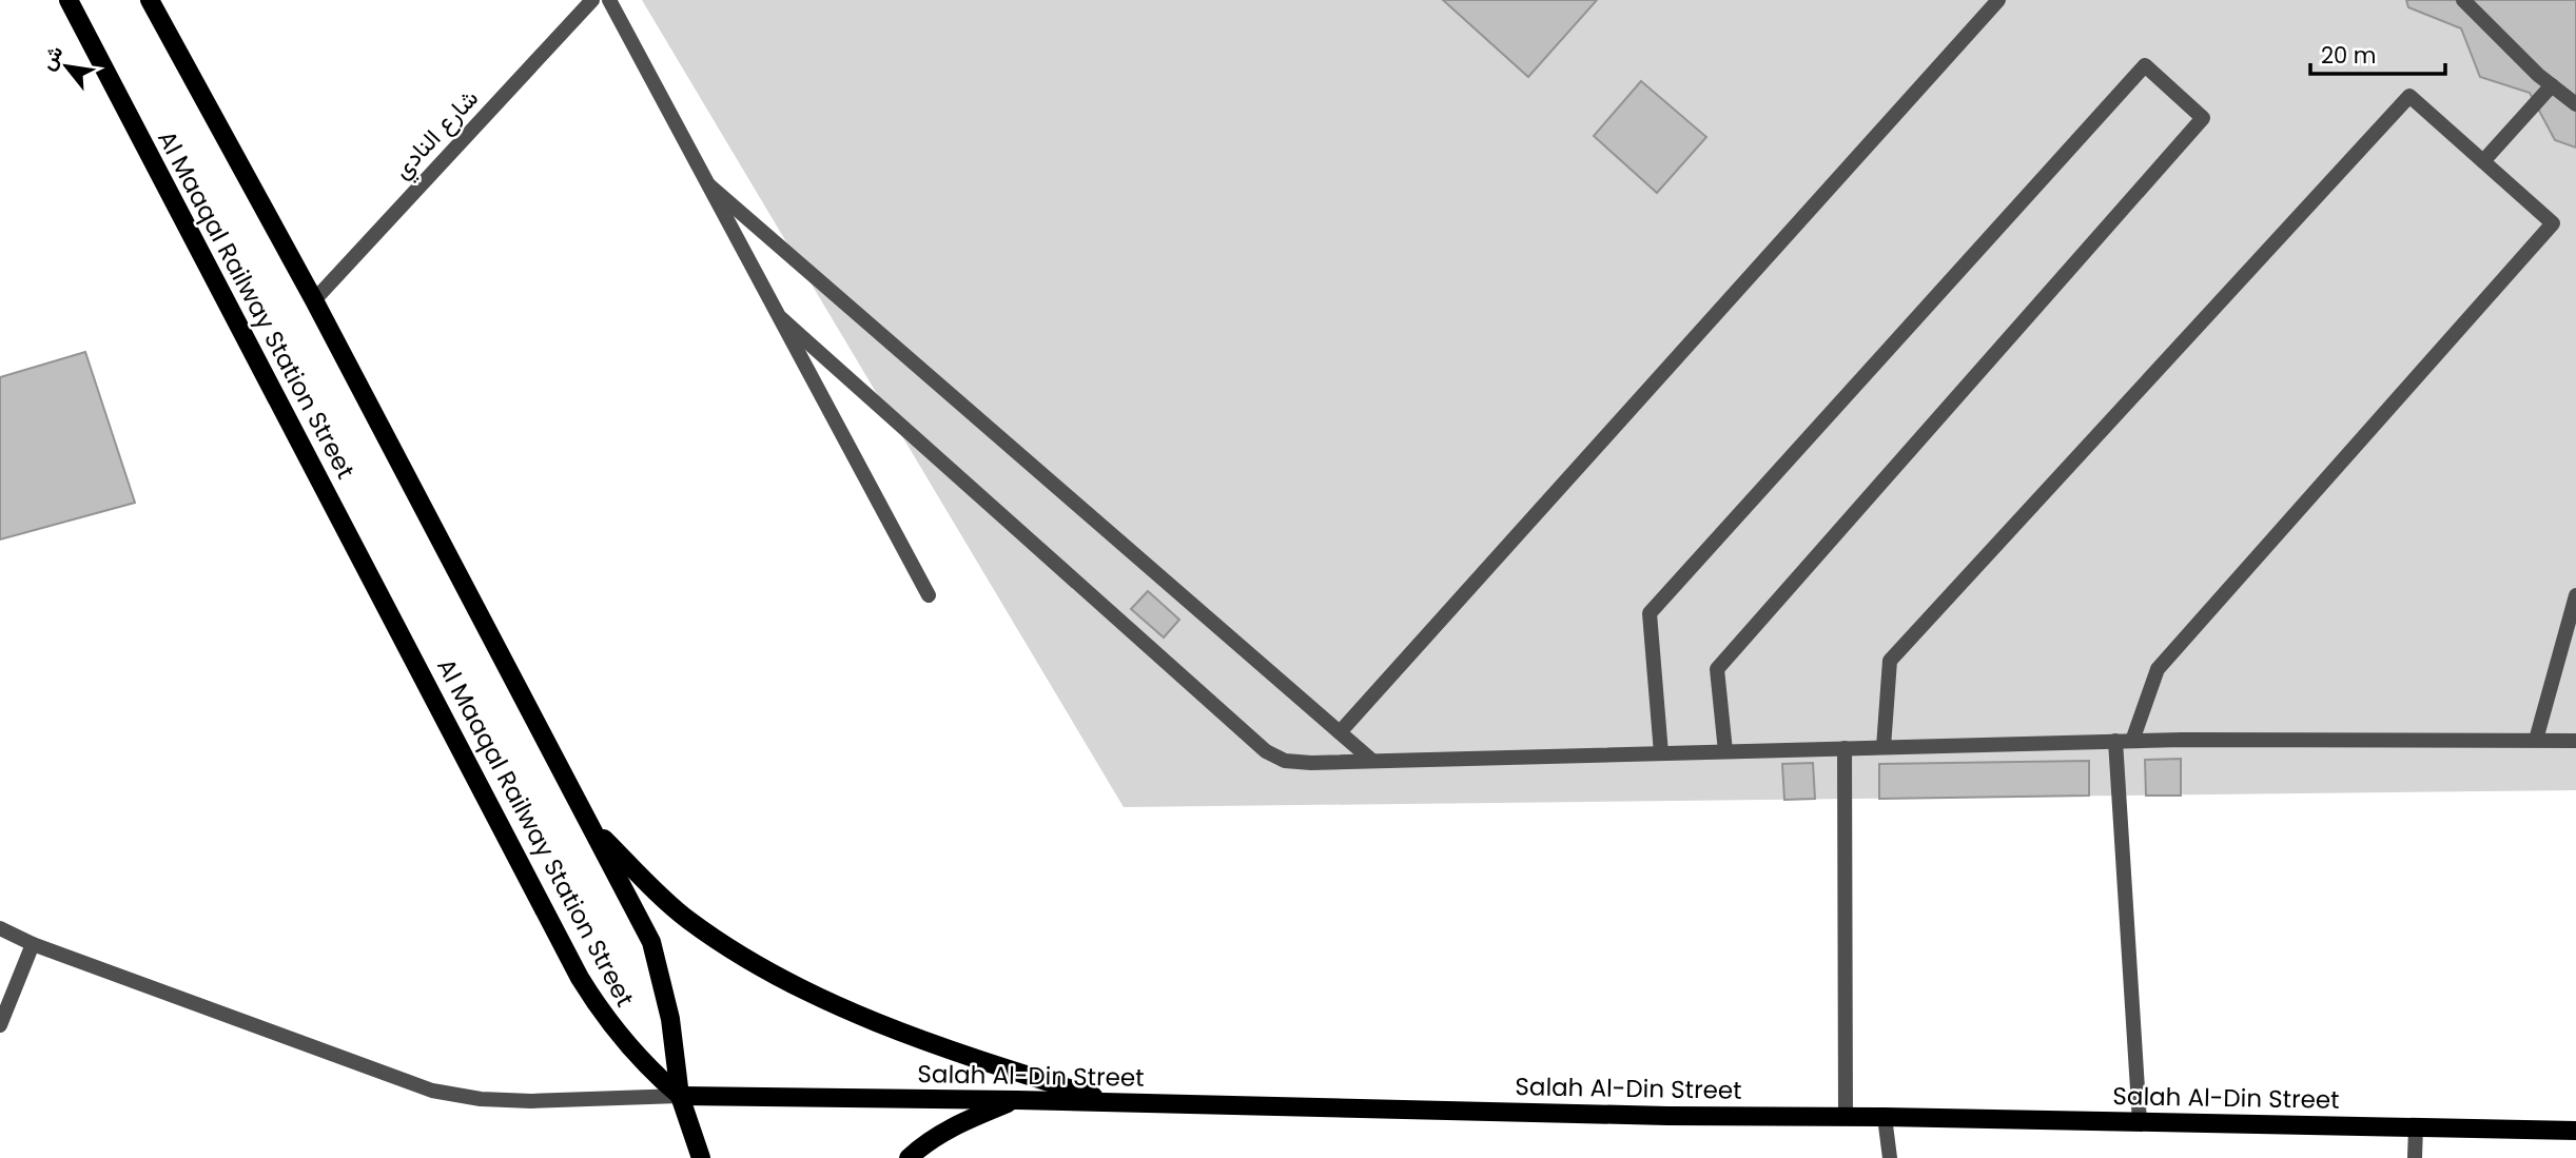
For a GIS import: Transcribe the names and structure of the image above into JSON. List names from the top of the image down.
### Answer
{
  "streets": {
    "main road": ["Al Maaqal Railway Station Street", "Salah Al-Din Street"],
    "street": ["شارع النادي"]
  },
  "crossings": [
    ["شارع النادي", "Al Maaqal Railway Station Street"],
    ["Al Maaqal Railway Station Street", "Salah Al-Din Street"]
  ],
  "scale_bar": "20 m",
  "north": "top left"
}
